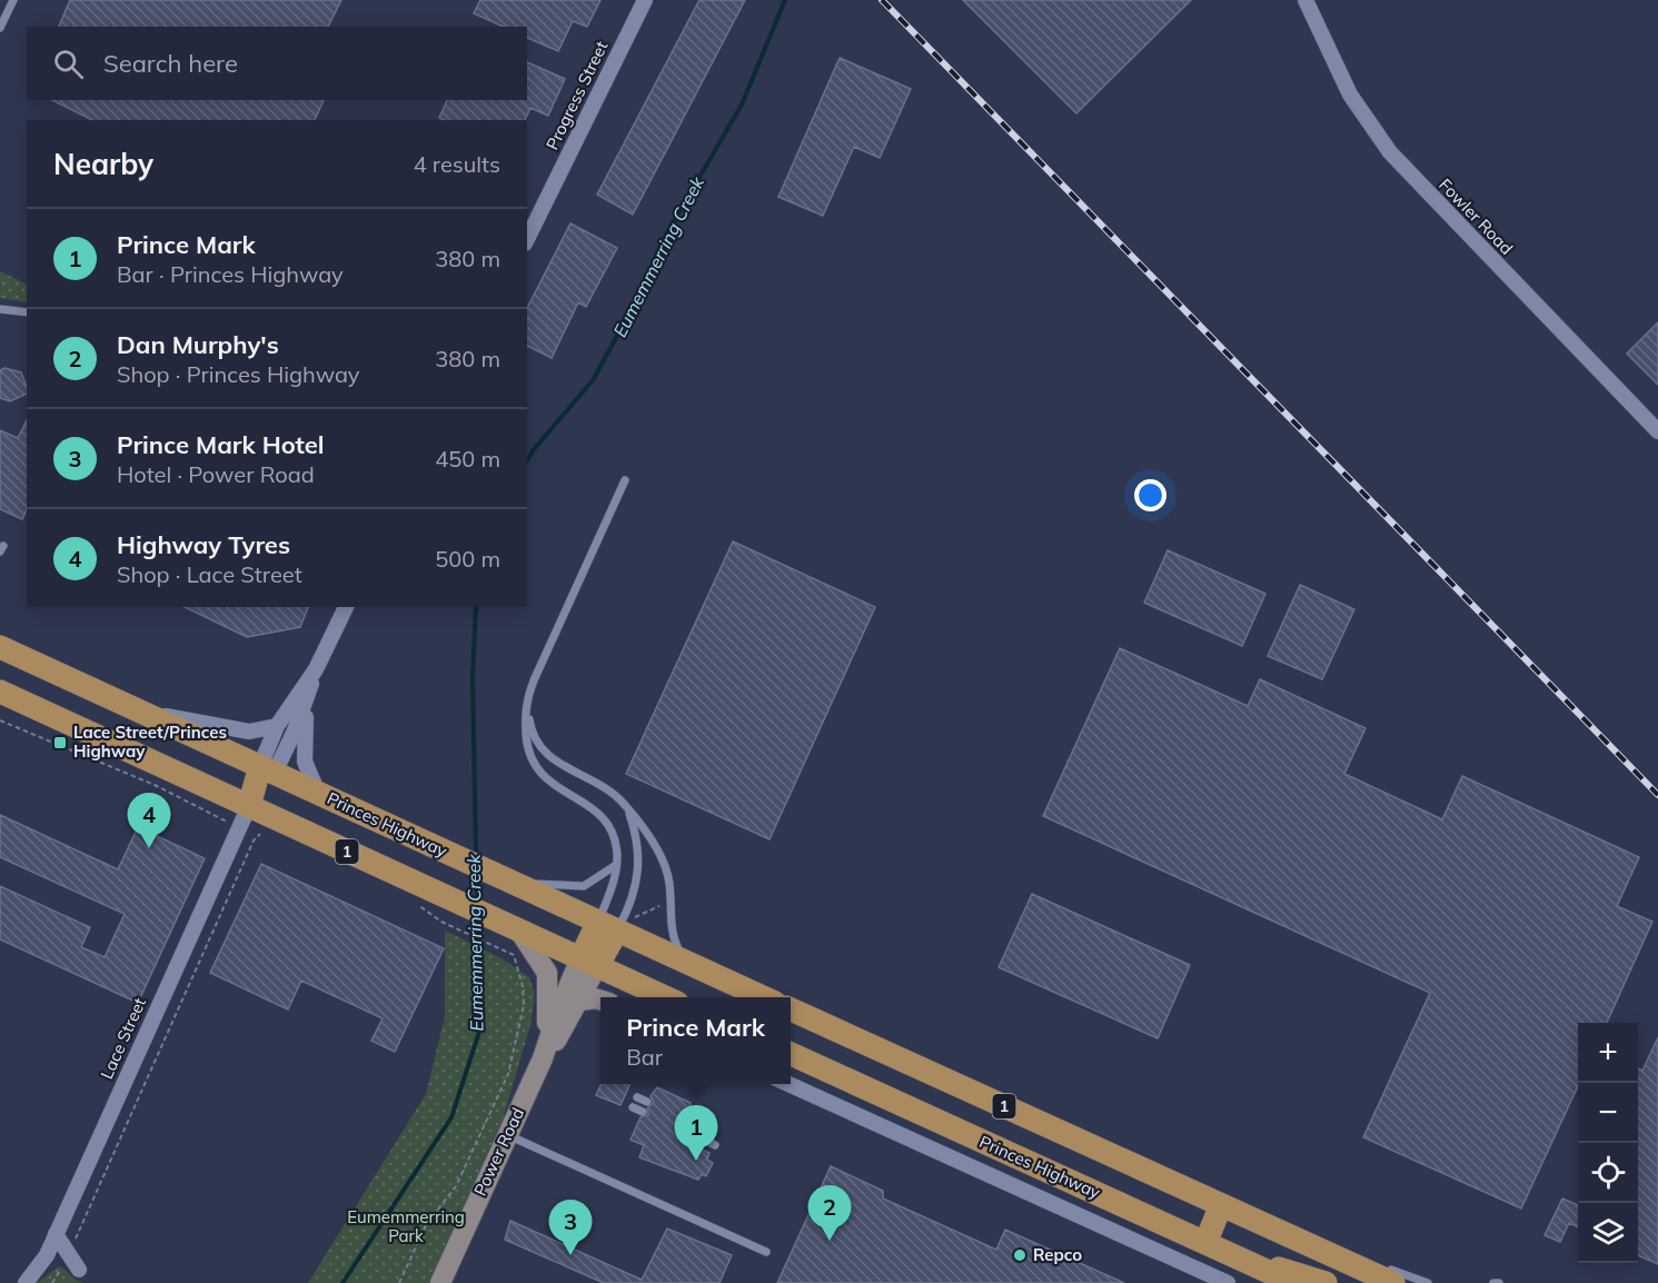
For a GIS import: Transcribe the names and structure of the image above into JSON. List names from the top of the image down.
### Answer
{
  "streets": {
    "highway": ["Princes Highway", "1"],
    "main road": ["Power Road"],
    "street": ["Progress Street", "Fowler Road", "Lace Street"]
  },
  "crossings": [
    ["1", "Lace Street"],
    ["1", "Power Road"]
  ],
  "water": ["Eumemmerring Creek"],
  "parks": ["Eumemmerring Park"],
  "places": {
    "transit": ["Lace Street/Princes Highway"],
    "other": ["Repco"]
  },
  "page": {
    "search": "Search here",
    "heading": ["Nearby", "4 results"],
    "list": [
      {
        "mark": "1",
        "name": "Prince Mark",
        "note": "Bar · Princes Highway",
        "value": "380 m"
      },
      {
        "mark": "2",
        "name": "Dan Murphy's",
        "note": "Shop · Princes Highway",
        "value": "380 m"
      },
      {
        "mark": "3",
        "name": "Prince Mark Hotel",
        "note": "Hotel · Power Road",
        "value": "450 m"
      },
      {
        "mark": "4",
        "name": "Highway Tyres",
        "note": "Shop · Lace Street",
        "value": "500 m"
      }
    ],
    "pins": [
      "4",
      "1",
      "2",
      "3"
    ],
    "popup": ["Prince Mark", "Bar"],
    "map_buttons": ["+", "−"]
  }
}
